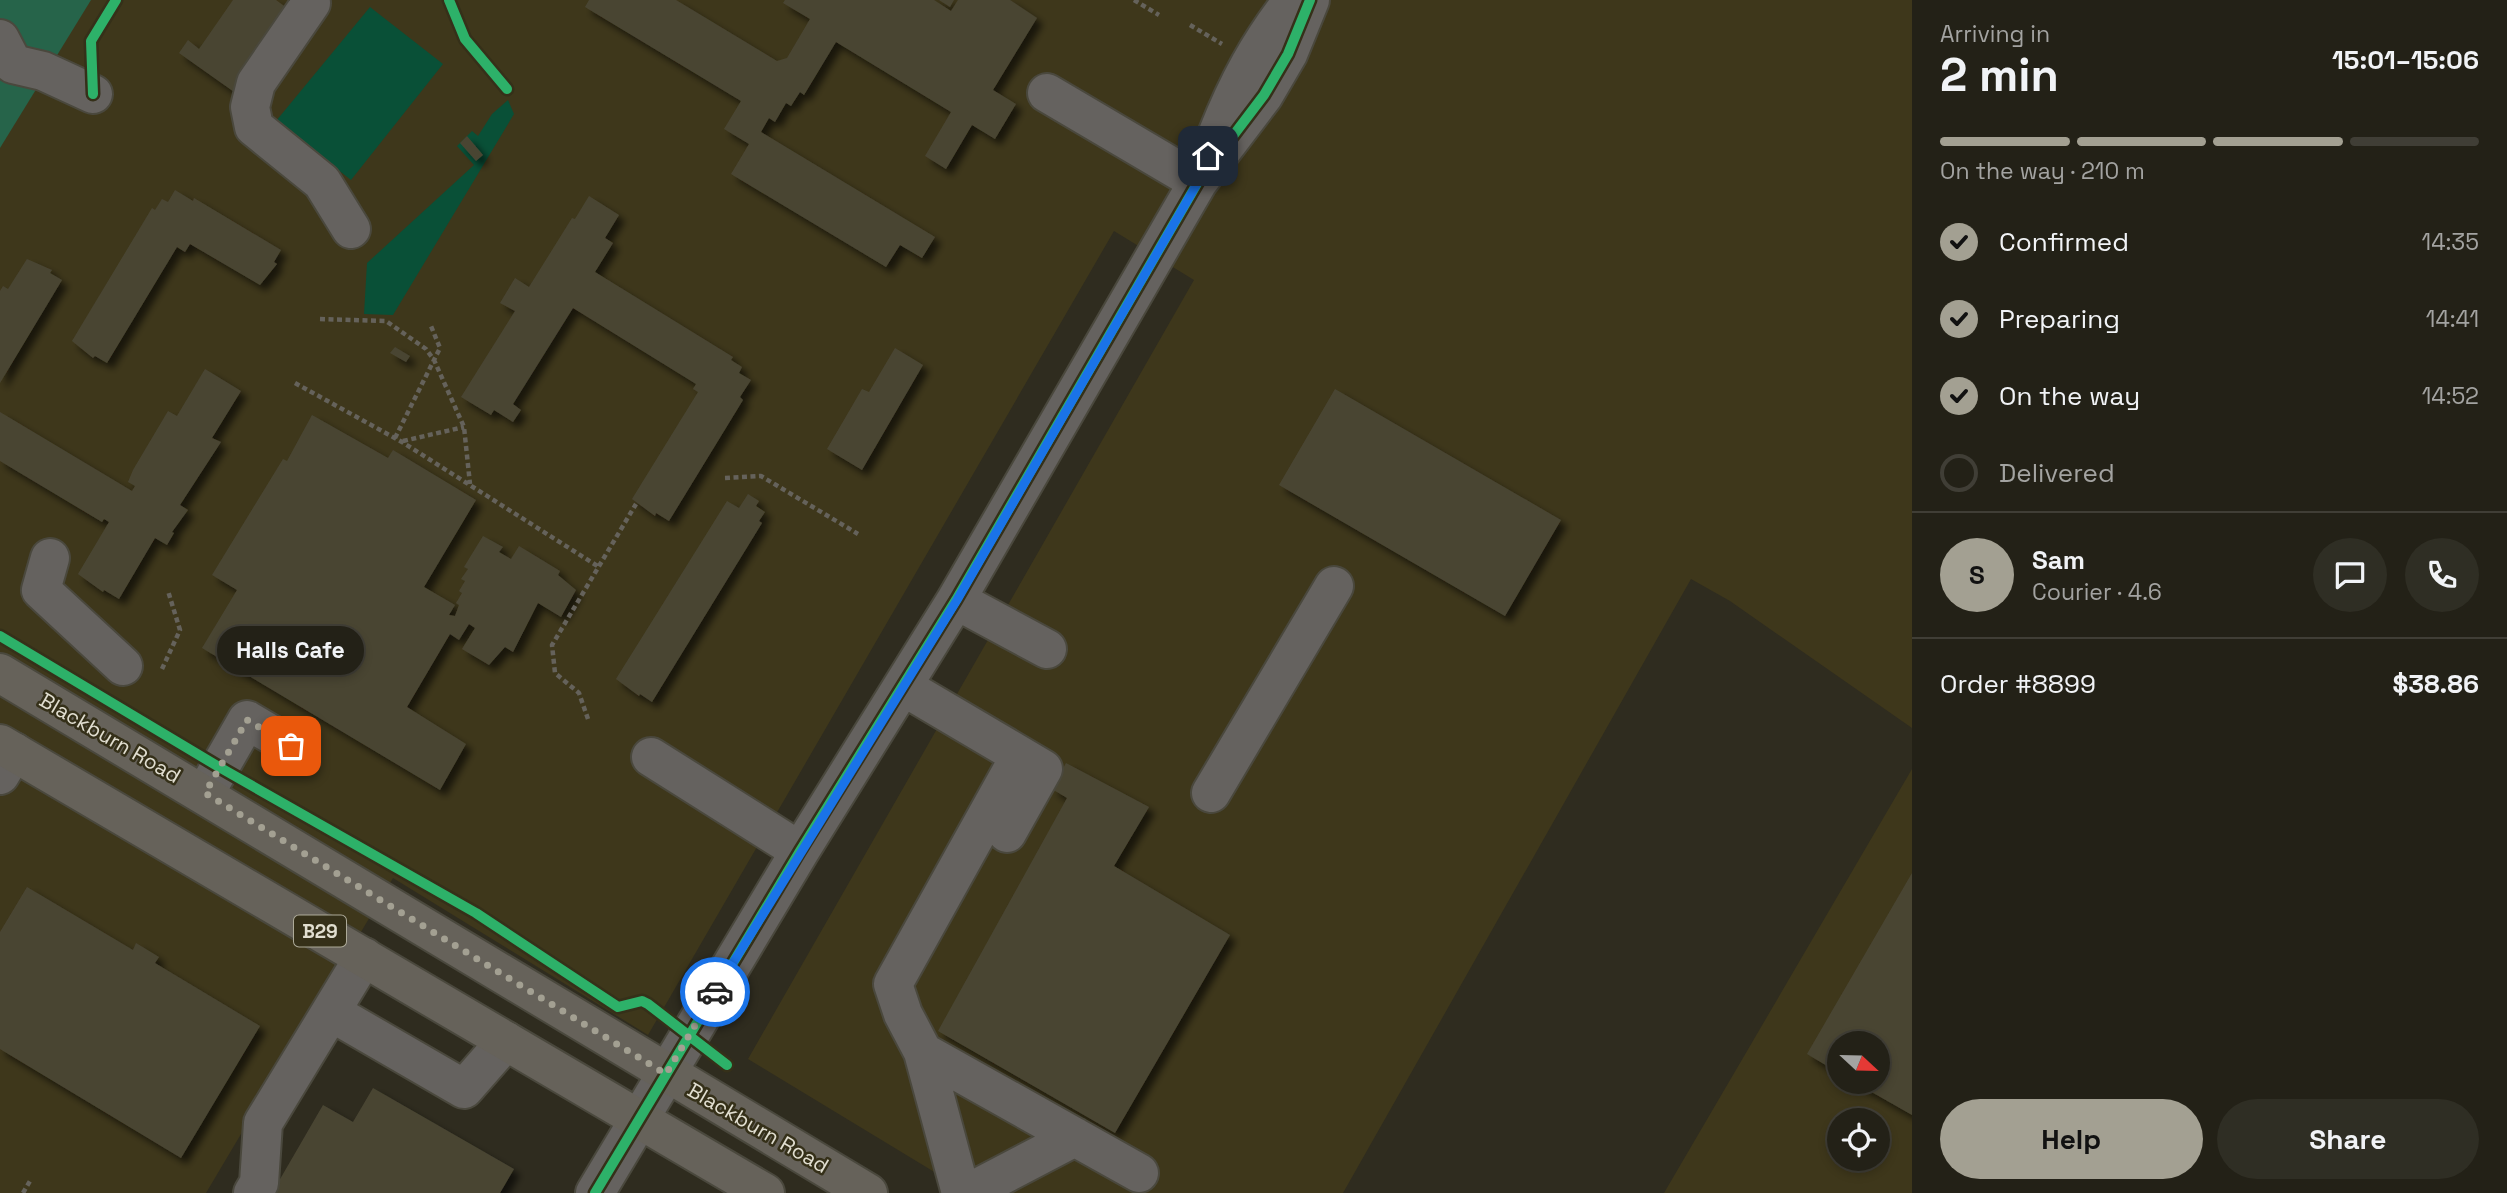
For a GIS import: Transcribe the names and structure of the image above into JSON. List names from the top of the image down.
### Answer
{
  "streets": {
    "main road": ["Blackburn Road", "B29"]
  },
  "places": ["Halls Cafe"],
  "north": "right",
  "page": {
    "heading": ["2 min", "Arriving in", "15:01–15:06"],
    "panel": [
      "Sam",
      "Courier · 4.6",
      "Order #8899",
      "$38.86"
    ],
    "bar": "On the way · 210 m",
    "list": [
      ["Confirmed", "14:35"],
      ["Preparing", "14:41"],
      ["On the way", "14:52"],
      "Delivered"
    ],
    "round": "S",
    "bubble": "Halls Cafe",
    "buttons": ["Help", "Share"]
  }
}
